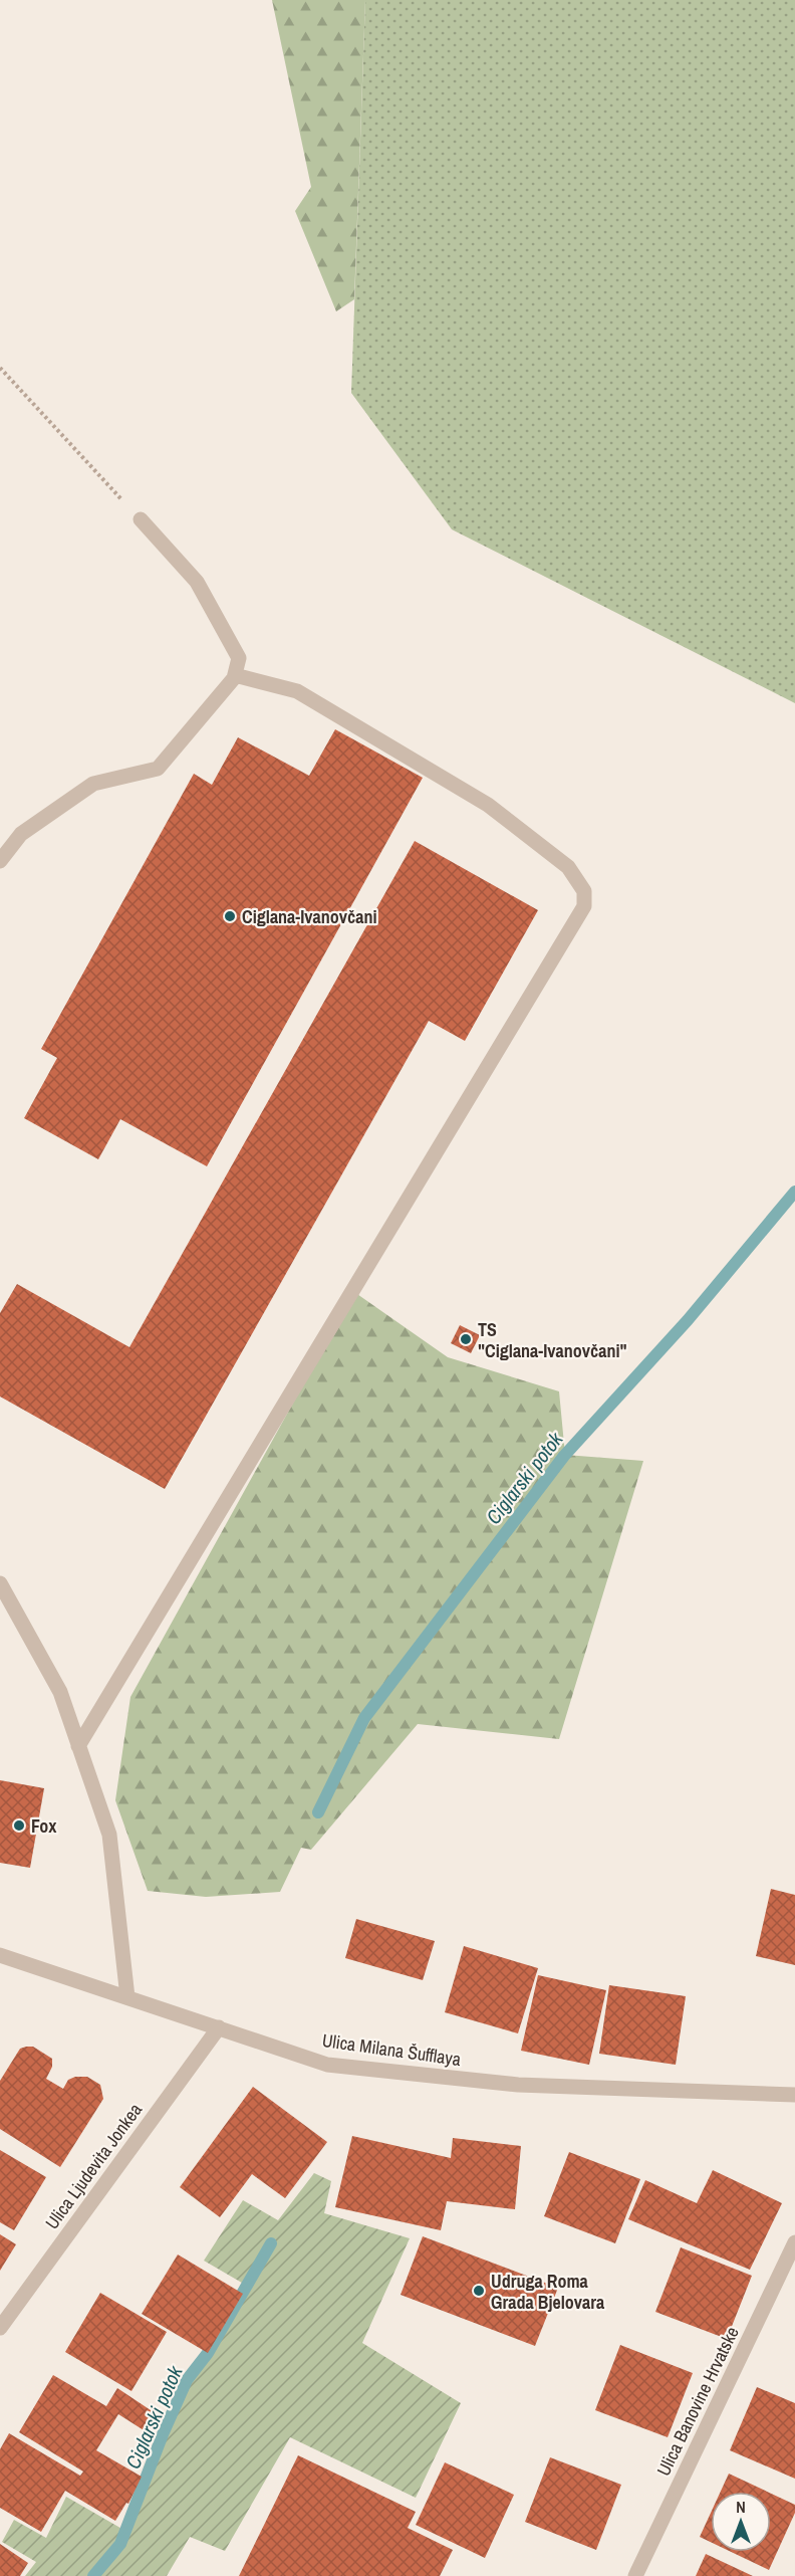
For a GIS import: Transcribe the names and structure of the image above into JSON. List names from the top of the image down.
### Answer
{
  "streets": {
    "street": ["Ulica Milana Šufflaya", "Ulica Ljudevita Jonkea", "Ulica Banovine Hrvatske"]
  },
  "crossings": [
    ["Ulica Milana Šufflaya", "Ulica Ljudevita Jonkea"]
  ],
  "water": ["Ciglarski potok"],
  "places": [
    "Ciglana-Ivanovčani",
    "TS \"Ciglana-Ivanovčani\"",
    "Fox",
    "Udruga Roma Grada Bjelovara"
  ],
  "north": "top"
}
